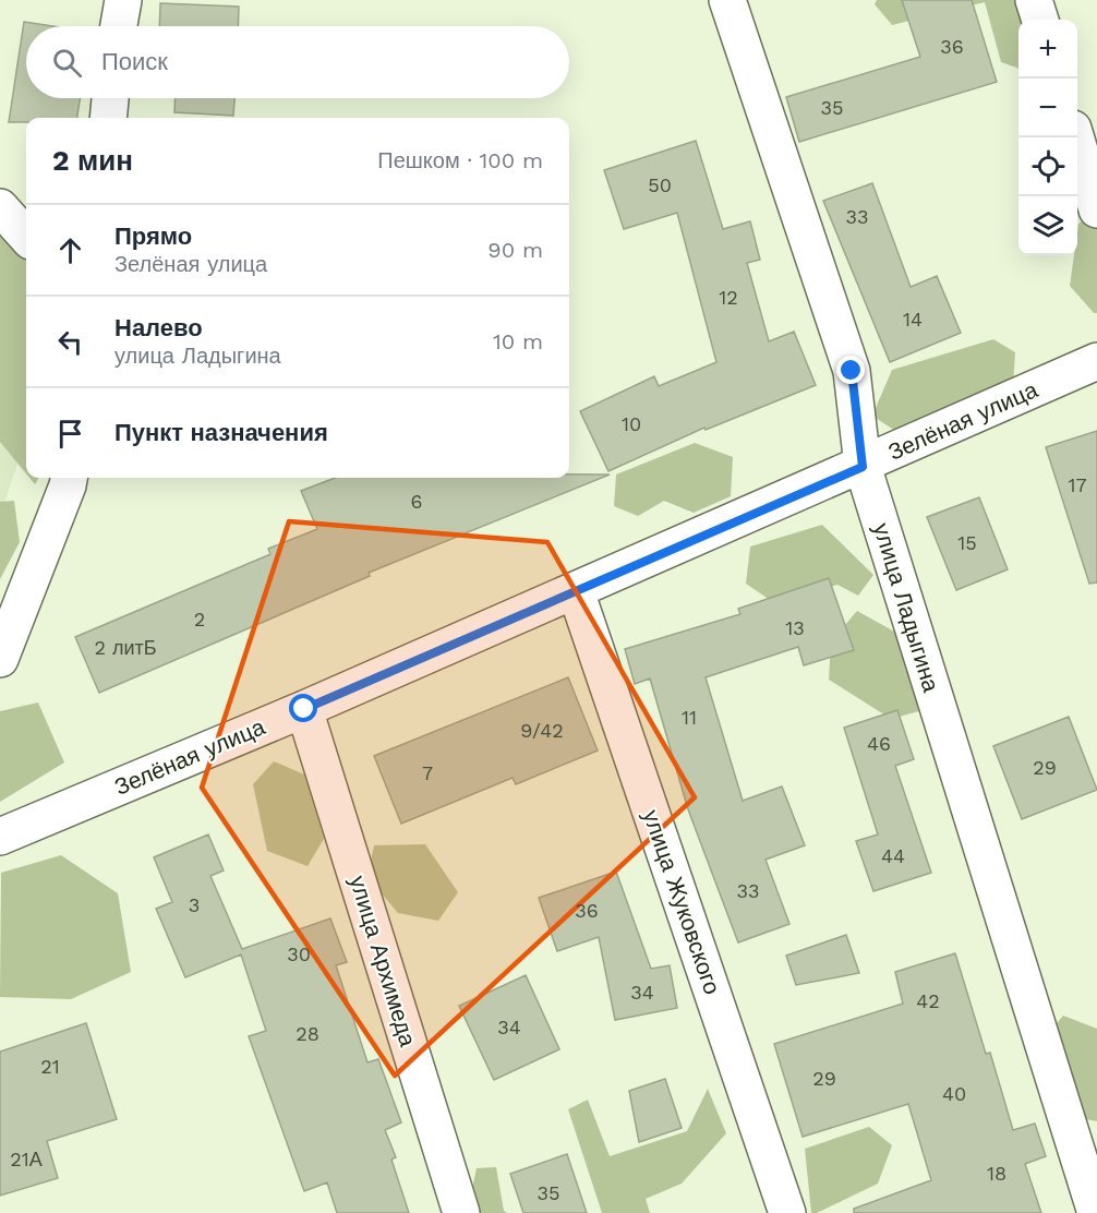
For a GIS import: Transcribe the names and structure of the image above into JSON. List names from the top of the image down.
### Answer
{
  "streets": {
    "street": [
      "Зелёная улица",
      "улица Ладыгина",
      "улица Жуковского",
      "улица Архимеда"
    ]
  },
  "crossings": [
    ["Зелёная улица", "улица Ладыгина"],
    ["Зелёная улица", "улица Жуковского"],
    ["Зелёная улица", "улица Архимеда"]
  ],
  "house_numbers": [
    "36",
    "35",
    "50",
    "33",
    "12",
    "14",
    "10",
    "17",
    "6",
    "15",
    "2",
    "13",
    "2 литБ",
    "11",
    "9/42",
    "46",
    "29",
    "7",
    "44",
    "33",
    "3",
    "36",
    "30",
    "34",
    "42",
    "34",
    "28",
    "21",
    "29",
    "40",
    "21А",
    "18",
    "35"
  ],
  "page": {
    "map_buttons": ["+", "−"],
    "search": "Поиск",
    "heading": ["2 мин", "Пешком · 100 m"],
    "list": [
      ["Прямо", "Зелёная улица", "90 m"],
      ["Налево", "улица Ладыгина", "10 m"],
      "Пункт назначения"
    ]
  }
}
